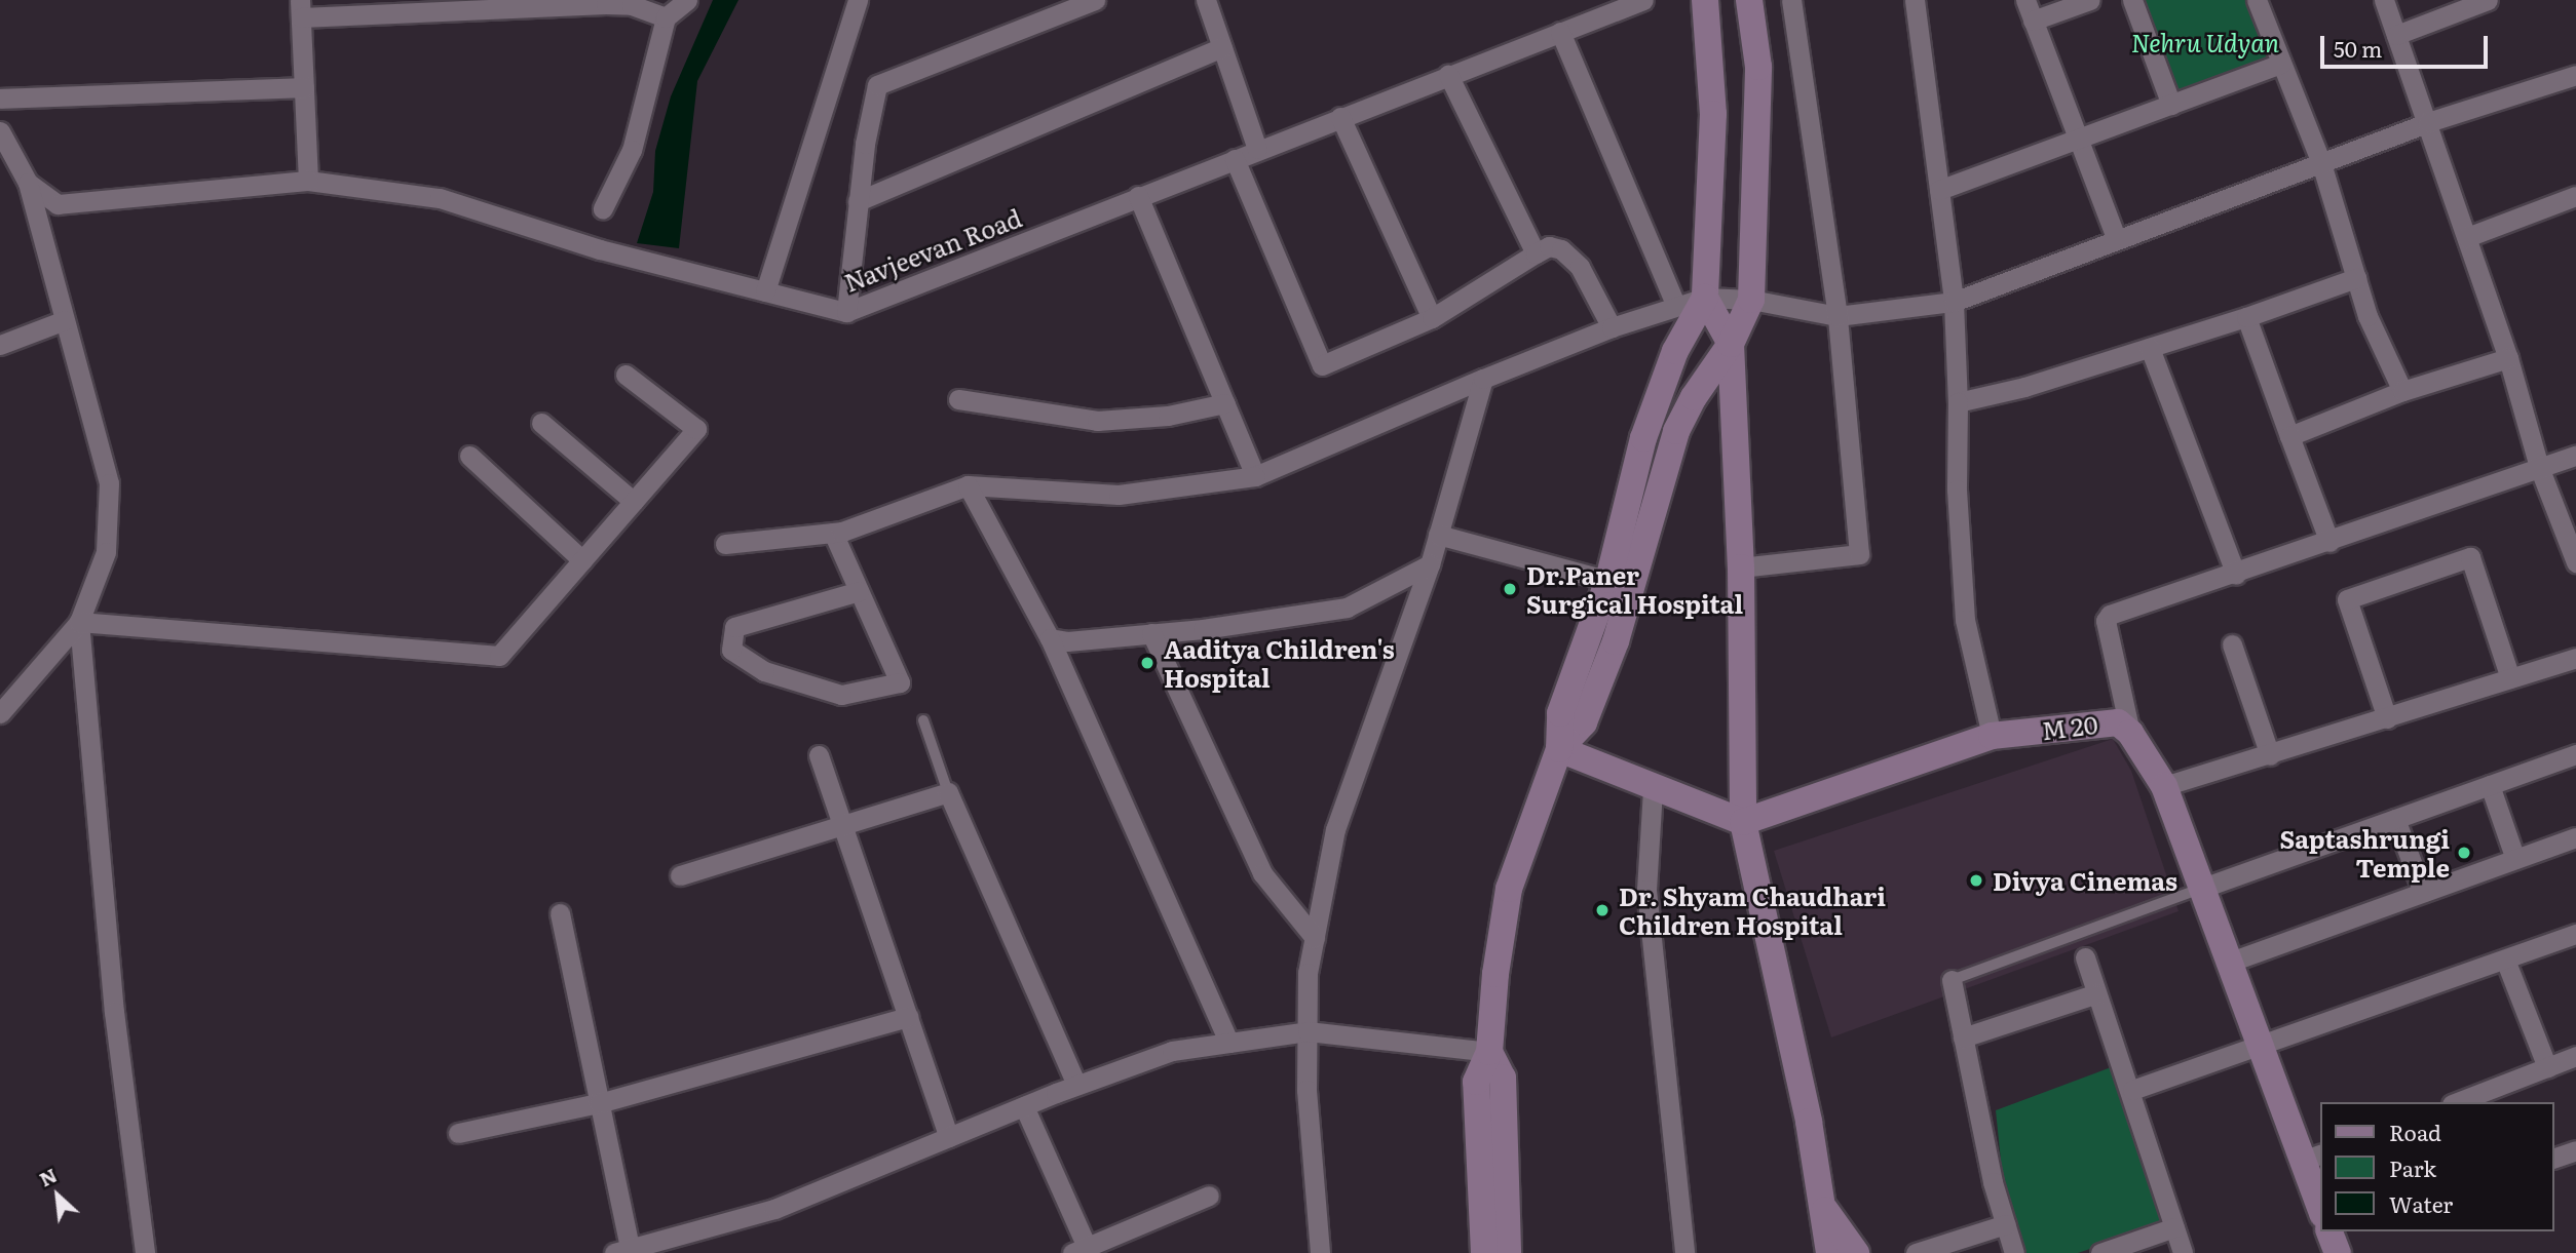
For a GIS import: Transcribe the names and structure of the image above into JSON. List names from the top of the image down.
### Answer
{
  "streets": {
    "street": ["Navjeevan Road", "M 20"]
  },
  "parks": ["Nehru Udyan"],
  "places": [
    "Dr.Paner Surgical Hospital",
    "Aaditya Children's Hospital",
    "Saptashrungi Temple",
    "Divya Cinemas",
    "Dr. Shyam Chaudhari Children Hospital"
  ],
  "legend": ["Road", "Park", "Water"],
  "scale_bar": "50 m",
  "north": "top left"
}
